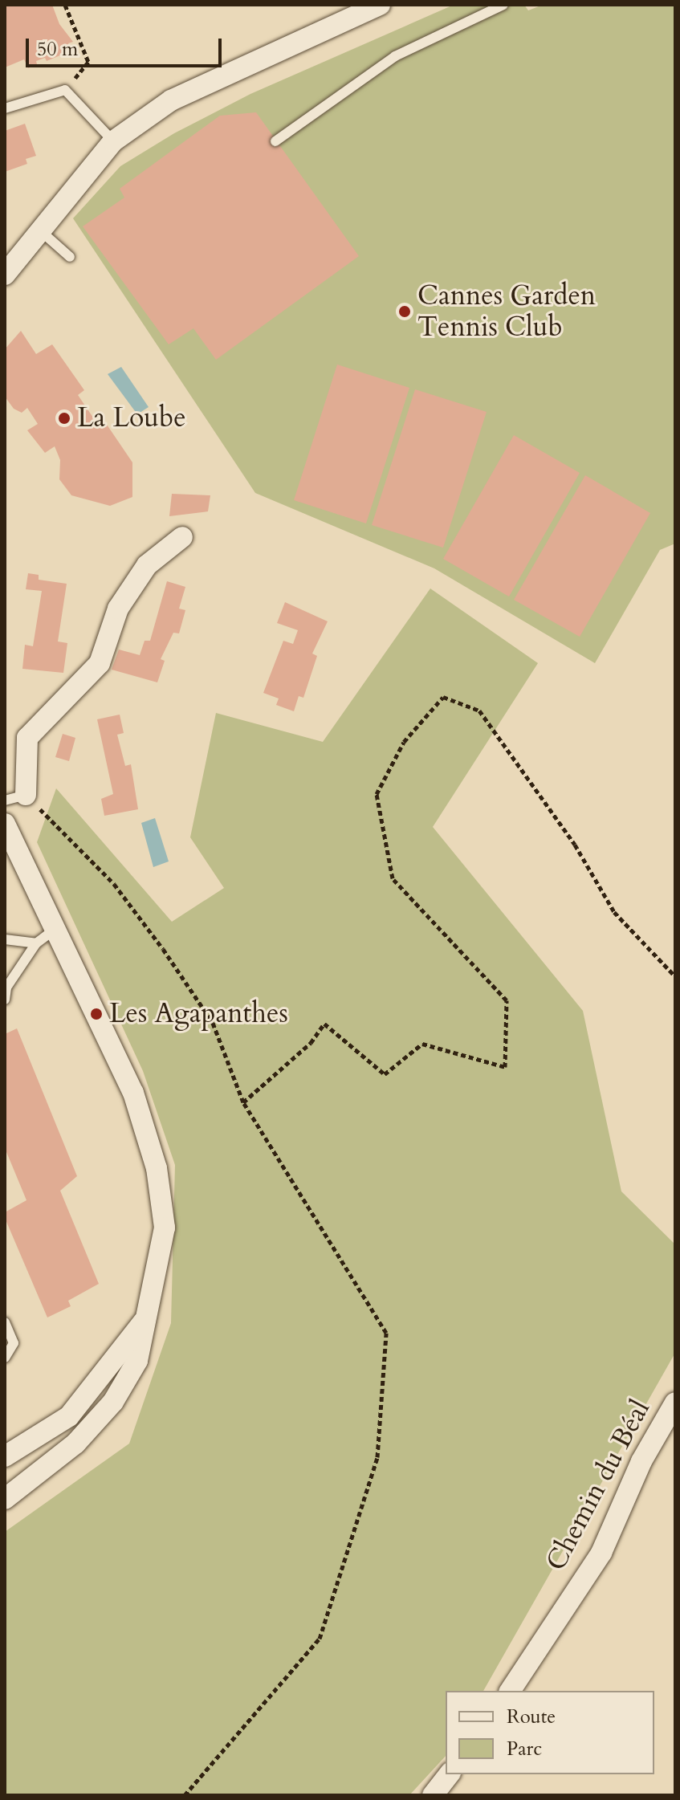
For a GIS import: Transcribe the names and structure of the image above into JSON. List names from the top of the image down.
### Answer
{
  "streets": {
    "street": ["Chemin du Béal"]
  },
  "places": ["Cannes Garden Tennis Club", "La Loube", "Les Agapanthes"],
  "legend": ["Route", "Parc"],
  "scale_bar": "50 m"
}
